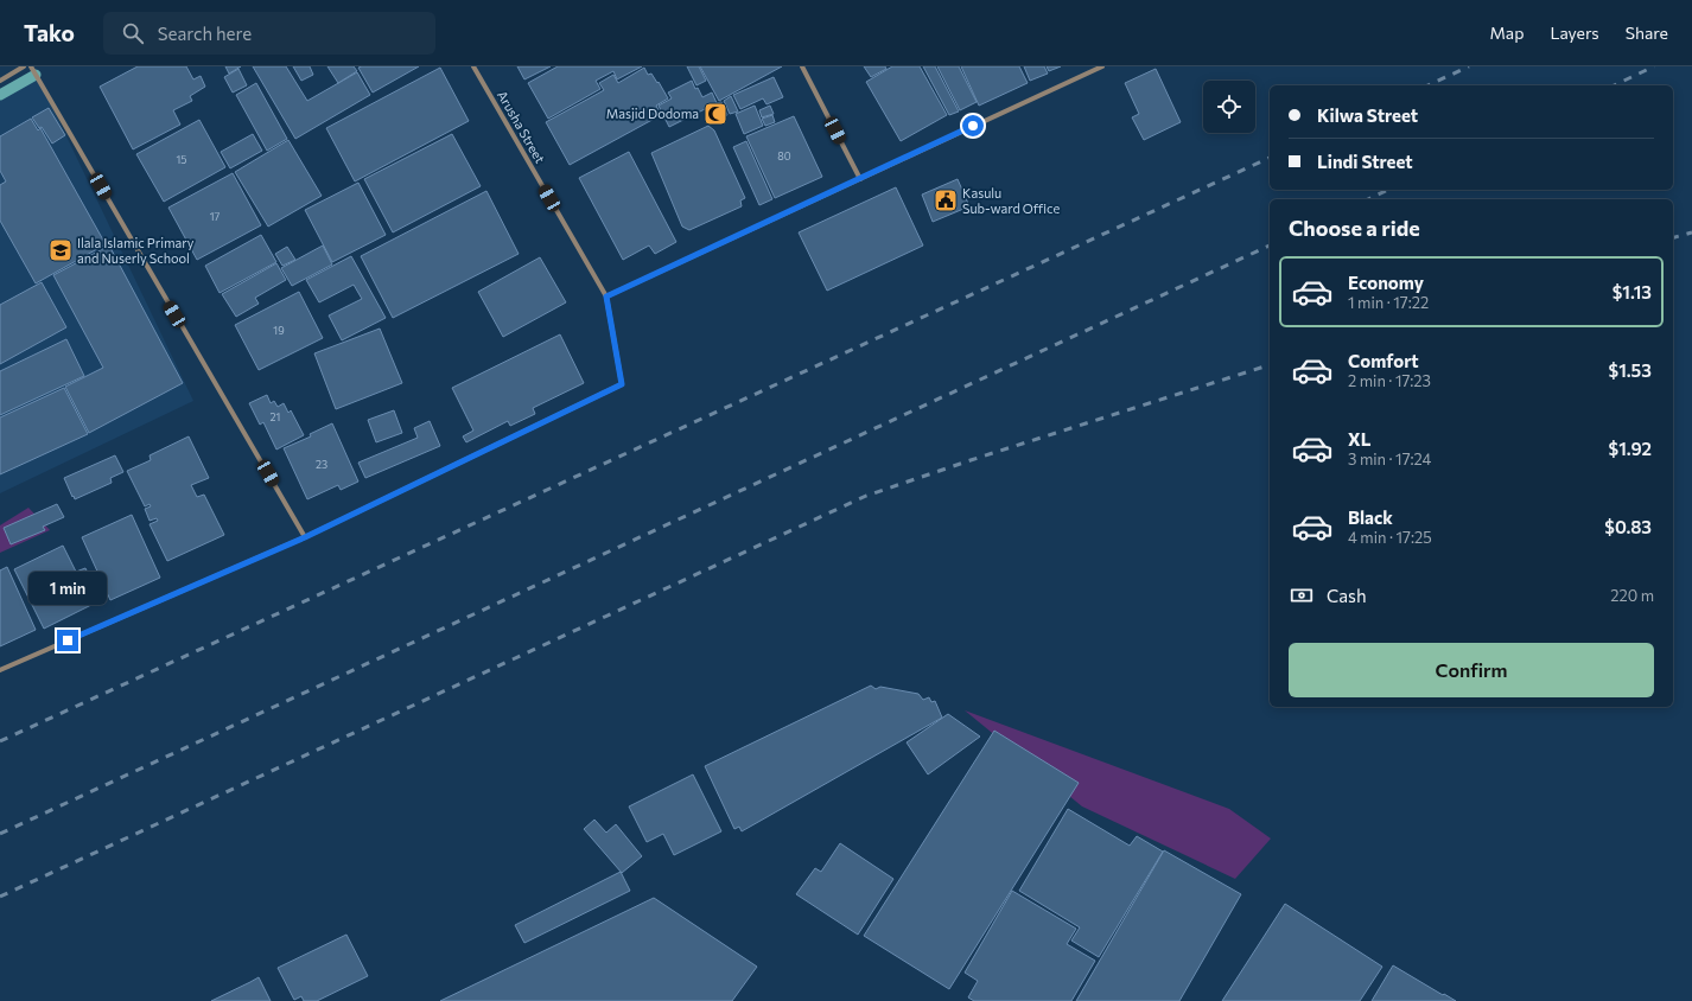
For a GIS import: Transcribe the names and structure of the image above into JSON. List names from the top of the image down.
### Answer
{
  "streets": {
    "street": ["Arusha Street"]
  },
  "places": {
    "mosque": ["Masjid Dodoma"],
    "public building": ["Kasulu Sub-ward Office"],
    "school or university": ["Ilala Islamic Primary and Nuserly School"]
  },
  "house_numbers": [
    "80",
    "15",
    "17",
    "19",
    "21",
    "23"
  ],
  "page": {
    "header": "Tako",
    "search": "Search here",
    "nav": ["Map", "Layers", "Share"],
    "banner": ["Kilwa Street", "Lindi Street"],
    "heading": "Choose a ride",
    "list": [
      {
        "name": "Economy",
        "note": "1 min · 17:22",
        "value": "$1.13"
      },
      {
        "name": "Comfort",
        "note": "2 min · 17:23",
        "value": "$1.53"
      },
      {
        "name": "XL",
        "note": "3 min · 17:24",
        "value": "$1.92"
      },
      {
        "name": "Black",
        "note": "4 min · 17:25",
        "value": "$0.83"
      }
    ],
    "pay": ["Cash", "220 m"],
    "bubble": "1 min",
    "buttons": "Confirm"
  }
}
